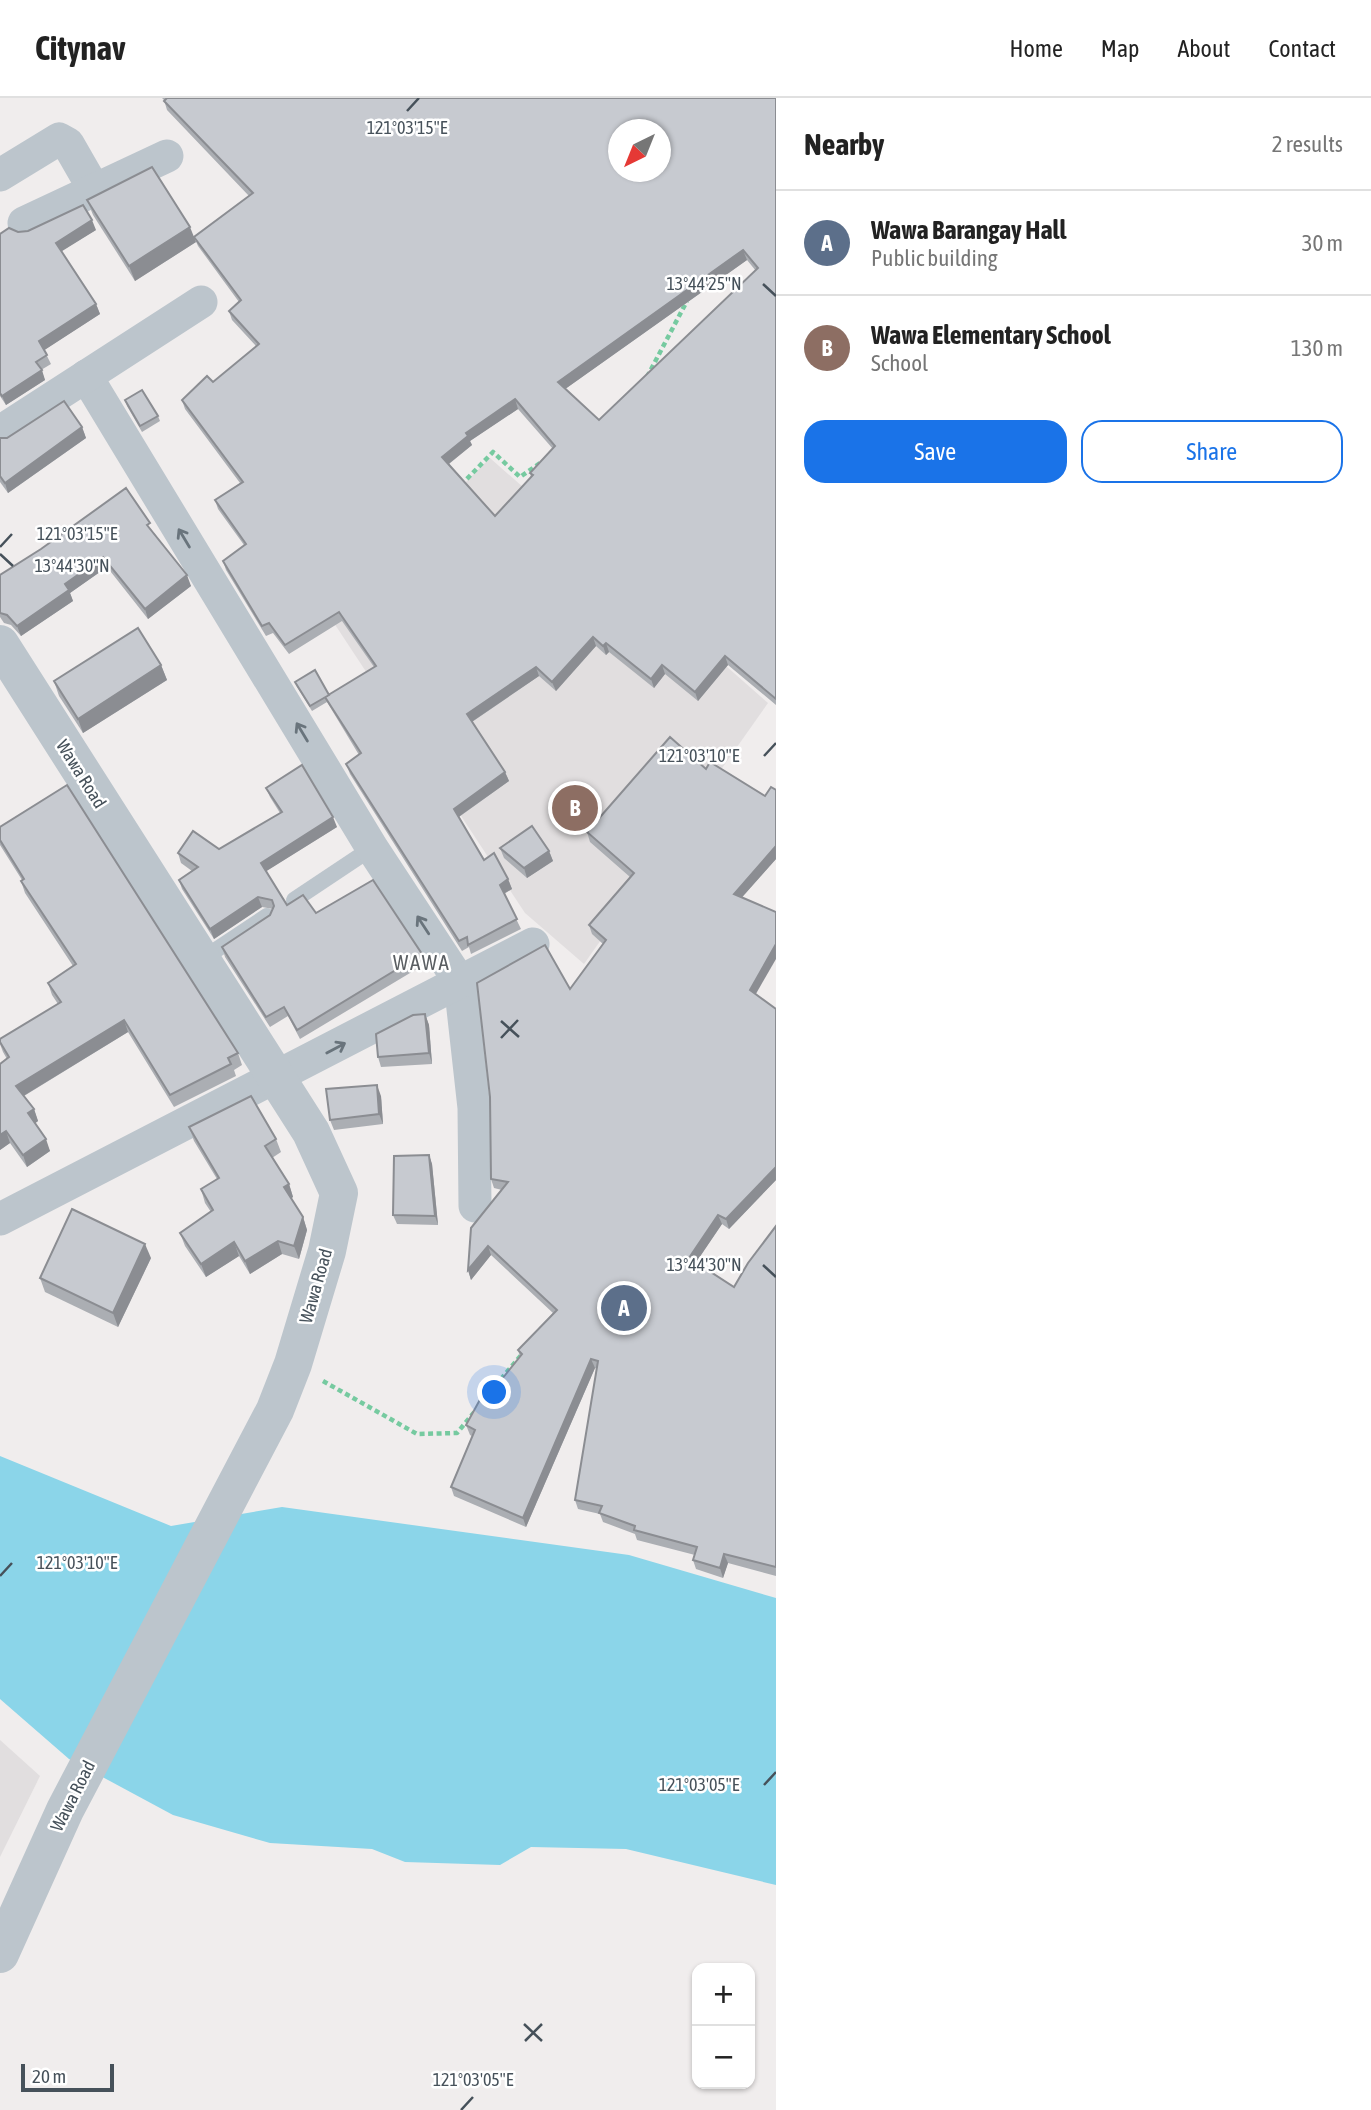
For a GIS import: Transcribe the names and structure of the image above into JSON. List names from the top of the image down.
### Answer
{
  "streets": {
    "street": ["Wawa Road"]
  },
  "districts": ["WAWA"],
  "scale_bar": "20 m",
  "north": "bottom left",
  "page": {
    "header": "Citynav",
    "nav": [
      "Home",
      "Map",
      "About",
      "Contact"
    ],
    "heading": ["Nearby", "2 results"],
    "list": [
      {
        "mark": "A",
        "name": "Wawa Barangay Hall",
        "note": "Public building",
        "value": "30 m"
      },
      {
        "mark": "B",
        "name": "Wawa Elementary School",
        "note": "School",
        "value": "130 m"
      }
    ],
    "buttons": ["Save", "Share"],
    "pins": ["B", "A"],
    "map_buttons": ["+", "−"],
    "scale": "20 m"
  },
  "coordinates": [
    "121°03'15\"E",
    "13°44'25\"N",
    "13°44'30\"N",
    "121°03'10\"E",
    "121°03'05\"E"
  ]
}
